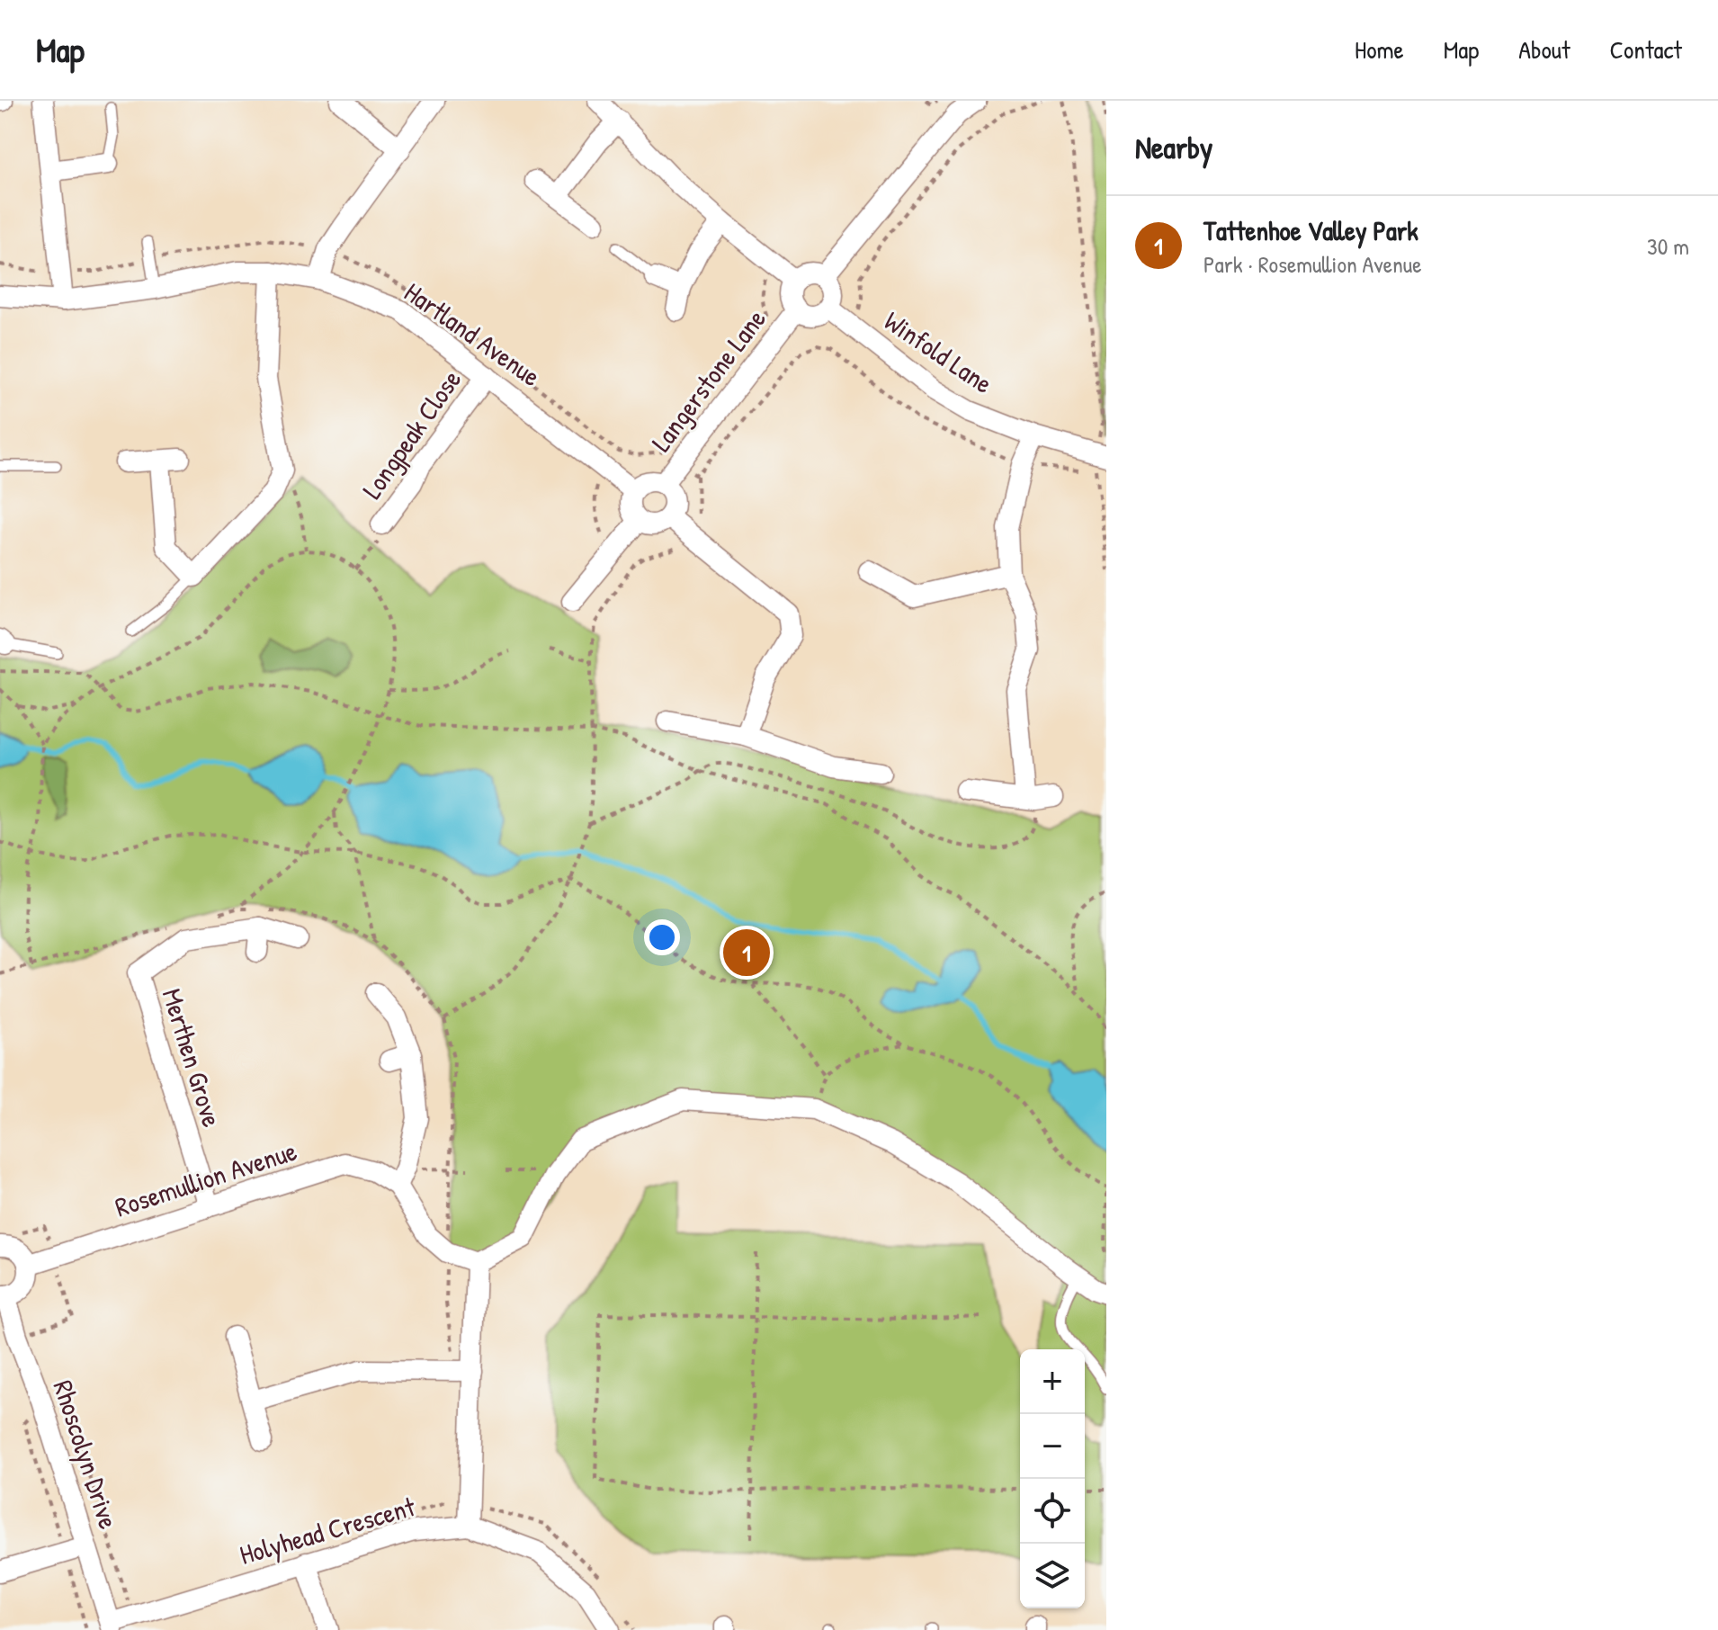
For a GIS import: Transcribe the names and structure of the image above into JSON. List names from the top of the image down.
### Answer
{
  "streets": {
    "street": [
      "Hartland Avenue",
      "Winfold Lane",
      "Langerstone Lane",
      "Longpeak Close",
      "Merthen Grove",
      "Rosemullion Avenue",
      "Rhoscolyn Drive",
      "Holyhead Crescent"
    ]
  },
  "crossings": [
    ["Hartland Avenue", "Langerstone Lane"],
    ["Hartland Avenue", "Longpeak Close"],
    ["Winfold Lane", "Langerstone Lane"],
    ["Merthen Grove", "Rosemullion Avenue"],
    ["Rhoscolyn Drive", "Holyhead Crescent"]
  ],
  "page": {
    "header": "Map",
    "nav": [
      "Home",
      "Map",
      "About",
      "Contact"
    ],
    "heading": "Nearby",
    "list": [
      {
        "mark": "1",
        "name": "Tattenhoe Valley Park",
        "note": "Park · Rosemullion Avenue",
        "value": "30 m"
      }
    ],
    "pins": "1",
    "map_buttons": ["+", "−"]
  }
}
